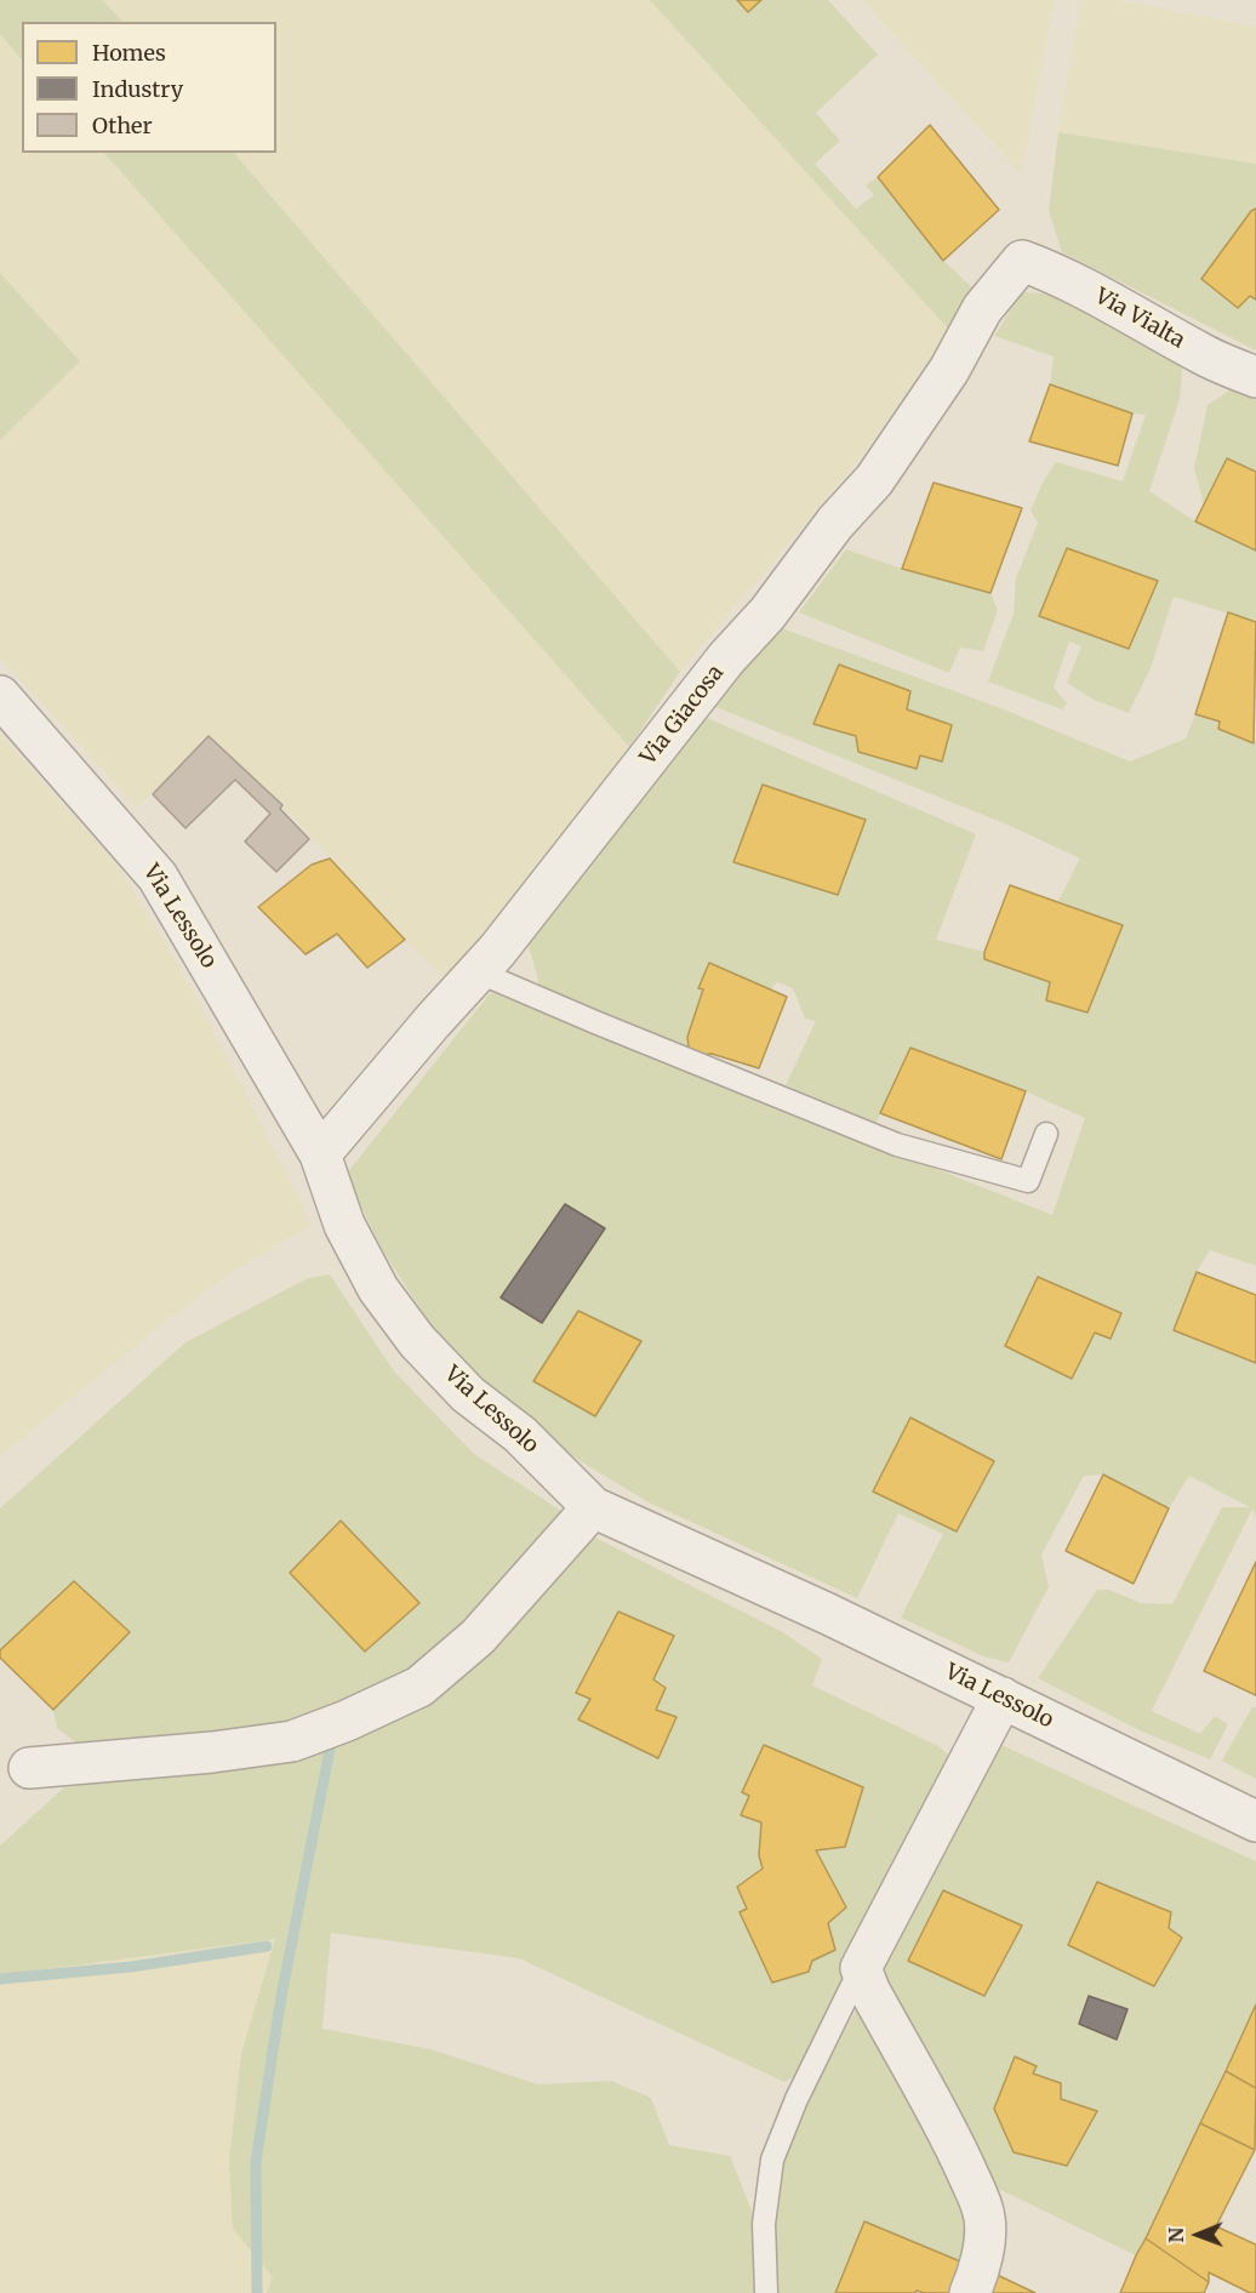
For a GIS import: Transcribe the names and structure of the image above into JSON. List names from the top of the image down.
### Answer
{
  "streets": {
    "street": ["Via Vialta", "Via Giacosa", "Via Lessolo"]
  },
  "crossings": [
    ["Via Vialta", "Via Giacosa"],
    ["Via Giacosa", "Via Lessolo"]
  ],
  "legend": ["Homes", "Industry", "Other"],
  "north": "left"
}
